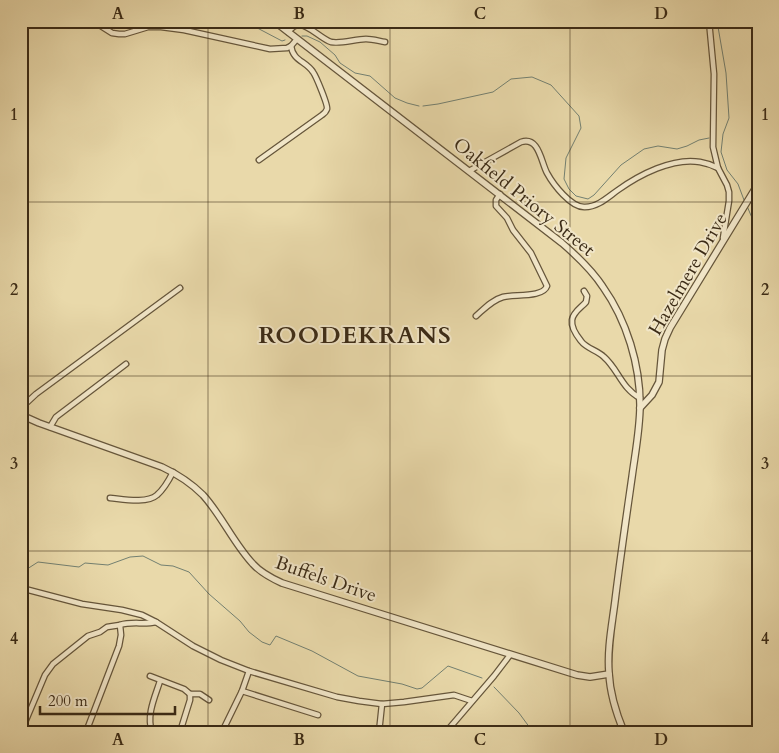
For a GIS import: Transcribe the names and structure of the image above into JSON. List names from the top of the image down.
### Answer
{
  "streets": {
    "street": ["Oakfield Priory Street", "Hazelmere Drive", "Buffels Drive"]
  },
  "crossings": [
    ["Oakfield Priory Street", "Hazelmere Drive"],
    ["Oakfield Priory Street", "Buffels Drive"]
  ],
  "districts": ["ROODEKRANS"],
  "scale_bar": "200 m",
  "grid": {
    "columns": [
      "A",
      "B",
      "C",
      "D"
    ],
    "rows": [
      "1",
      "2",
      "3",
      "4"
    ]
  }
}
